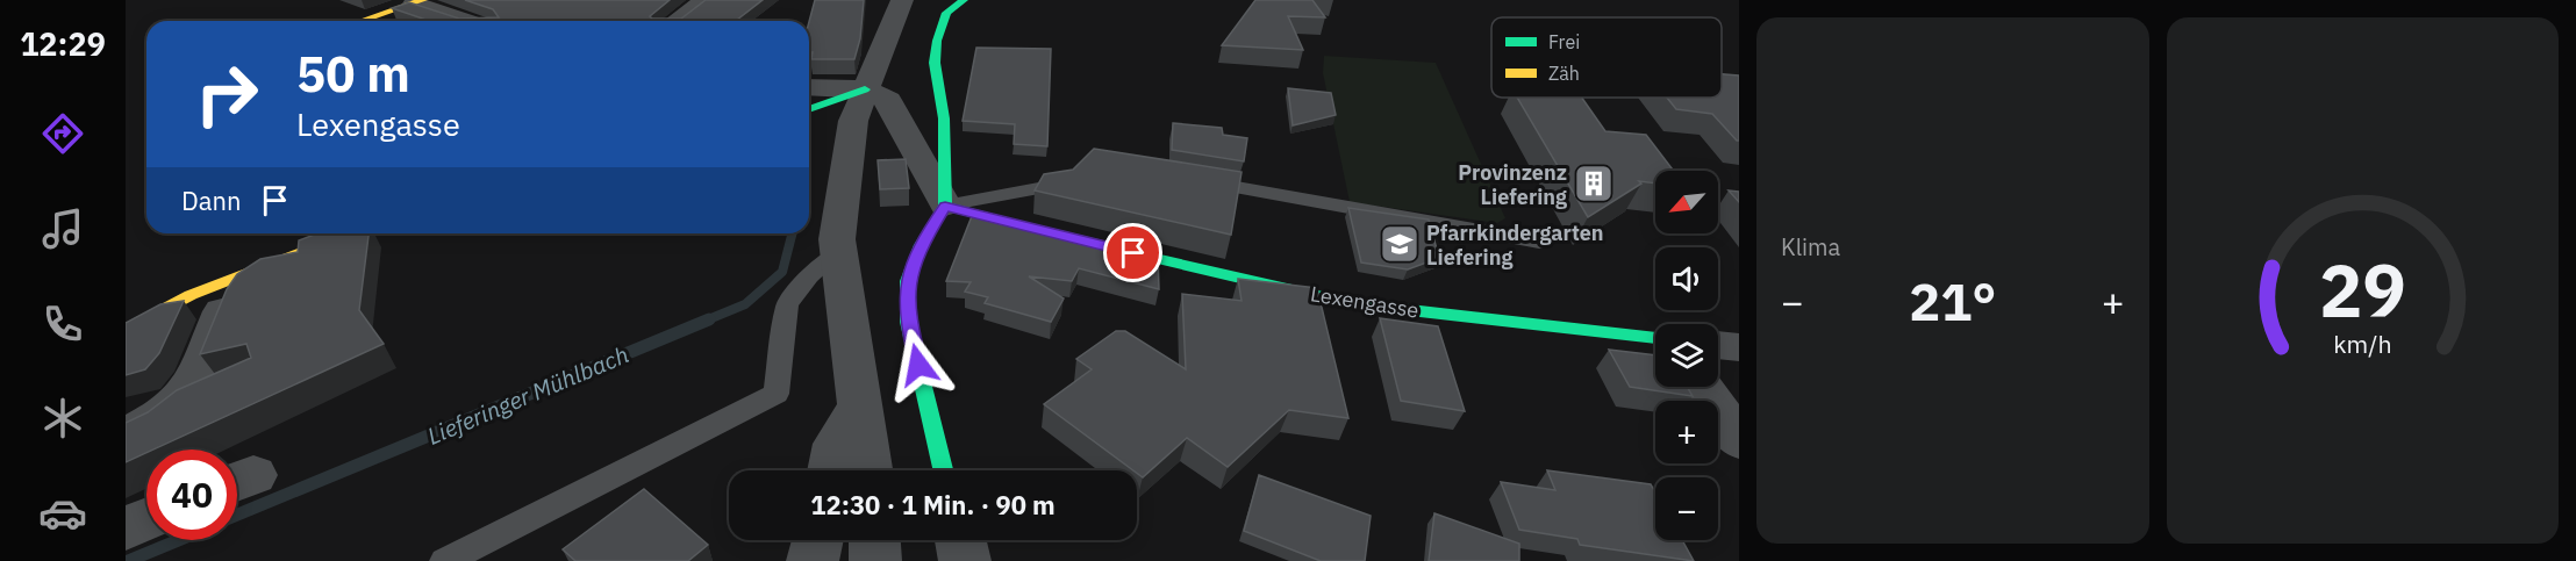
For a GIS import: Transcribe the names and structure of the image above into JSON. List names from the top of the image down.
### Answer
{
  "streets": {
    "street": ["Lexengasse"]
  },
  "water": ["Lieferinger Mühlbach"],
  "places": {
    "building": ["Provinzenz Liefering"],
    "school or university": ["Pfarrkindergarten Liefering"]
  },
  "legend": ["Frei", "Zäh"],
  "north": "bottom left",
  "page": {
    "tabs": "12:29",
    "tile": "Klima",
    "turn": ["50 m", "Lexengasse"],
    "then": "Dann",
    "map_buttons": ["+", "−"],
    "heat": ["−", "21°", "+"],
    "limit": "40",
    "trip": "12:30 · 1 Min. · 90 m",
    "gauge": ["29", "km/h"]
  }
}
